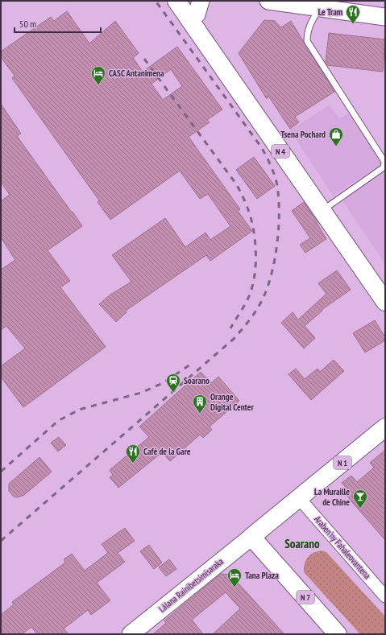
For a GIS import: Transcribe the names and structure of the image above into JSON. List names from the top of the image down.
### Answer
{
  "streets": {
    "main road": ["N 4", "N 1", "N 7"],
    "street": ["Araben'ny Fahaleovantena", "Làlana Rainibetsimisaraka"]
  },
  "crossings": [
    ["N 1", "Araben'ny Fahaleovantena"],
    ["N 1", "Làlana Rainibetsimisaraka"],
    ["N 1", "N 7"],
    ["Làlana Rainibetsimisaraka", "N 7"]
  ],
  "districts": ["Soarano"],
  "places": {
    "restaurant": ["Le Tram", "Café de la Gare"],
    "hotel": ["CASC Antanimena", "Tana Plaza"],
    "shop": ["Tsena Pochard"],
    "station": ["Soarano"],
    "building": ["Orange Digital Center"],
    "bar": ["La Muraille de Chine"]
  },
  "scale_bar": "50 m"
}
